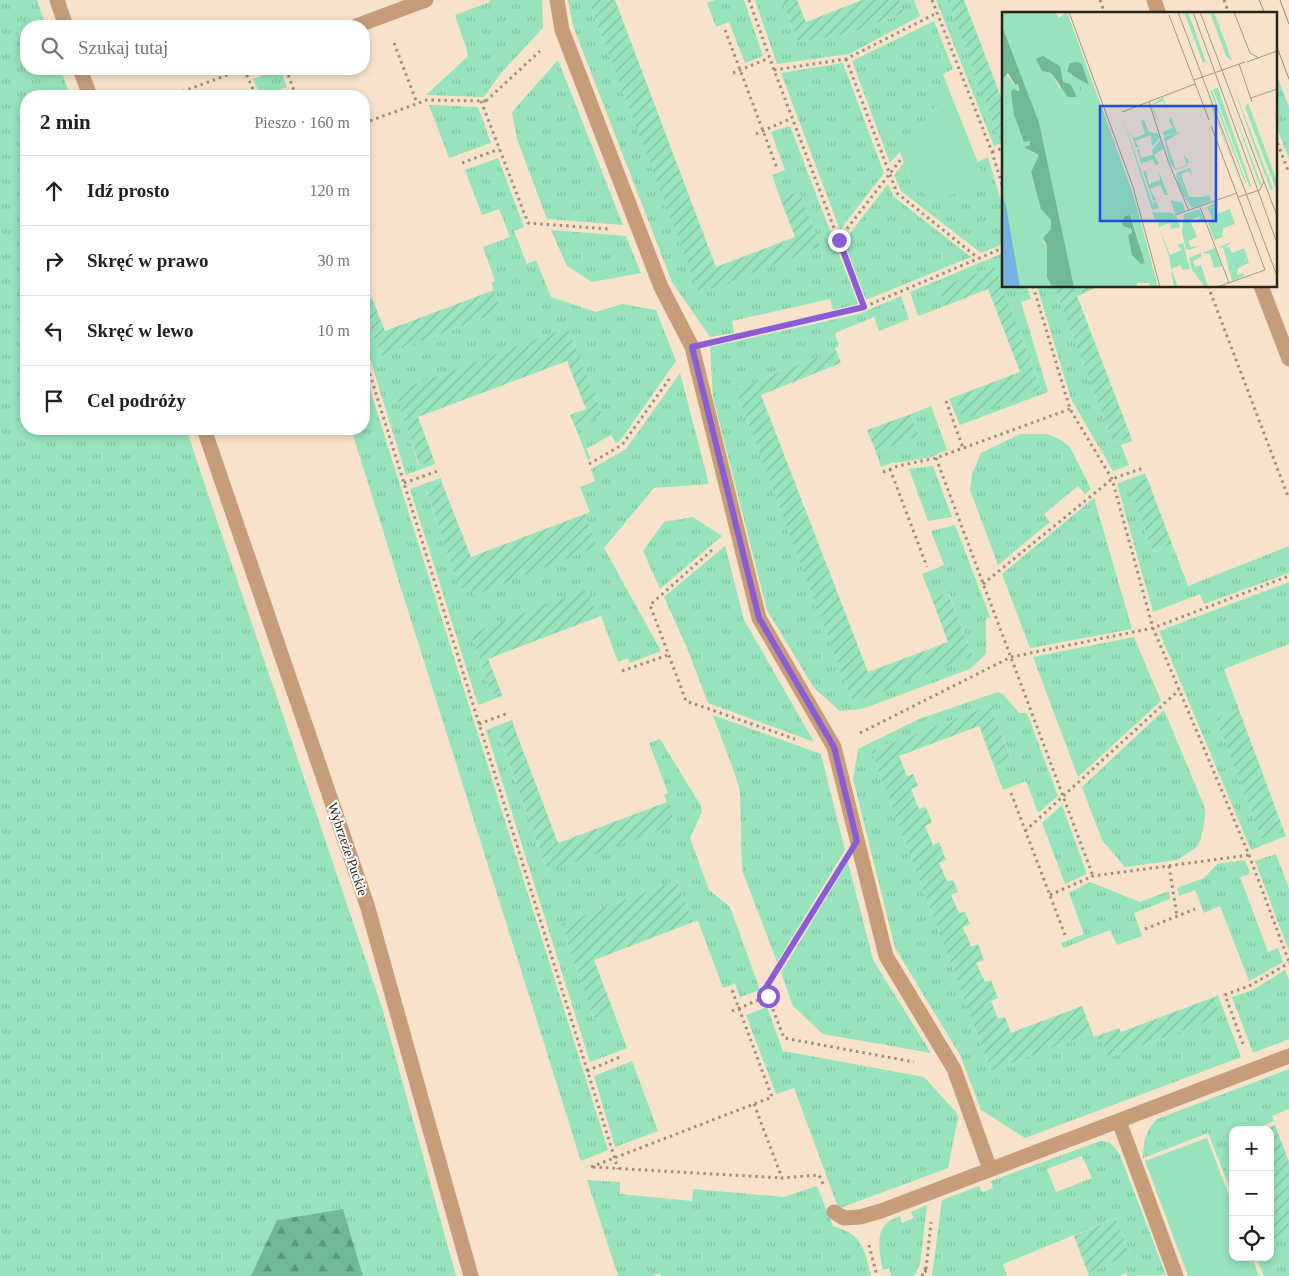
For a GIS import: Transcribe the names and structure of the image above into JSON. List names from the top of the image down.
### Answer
{
  "streets": {
    "lane": ["Wybrzeże Puckie"]
  },
  "page": {
    "search": "Szukaj tutaj",
    "heading": ["2 min", "Pieszo · 160 m"],
    "list": [
      ["Idź prosto", "120 m"],
      ["Skręć w prawo", "30 m"],
      ["Skręć w lewo", "10 m"],
      "Cel podróży"
    ],
    "map_buttons": ["+", "−"]
  }
}
